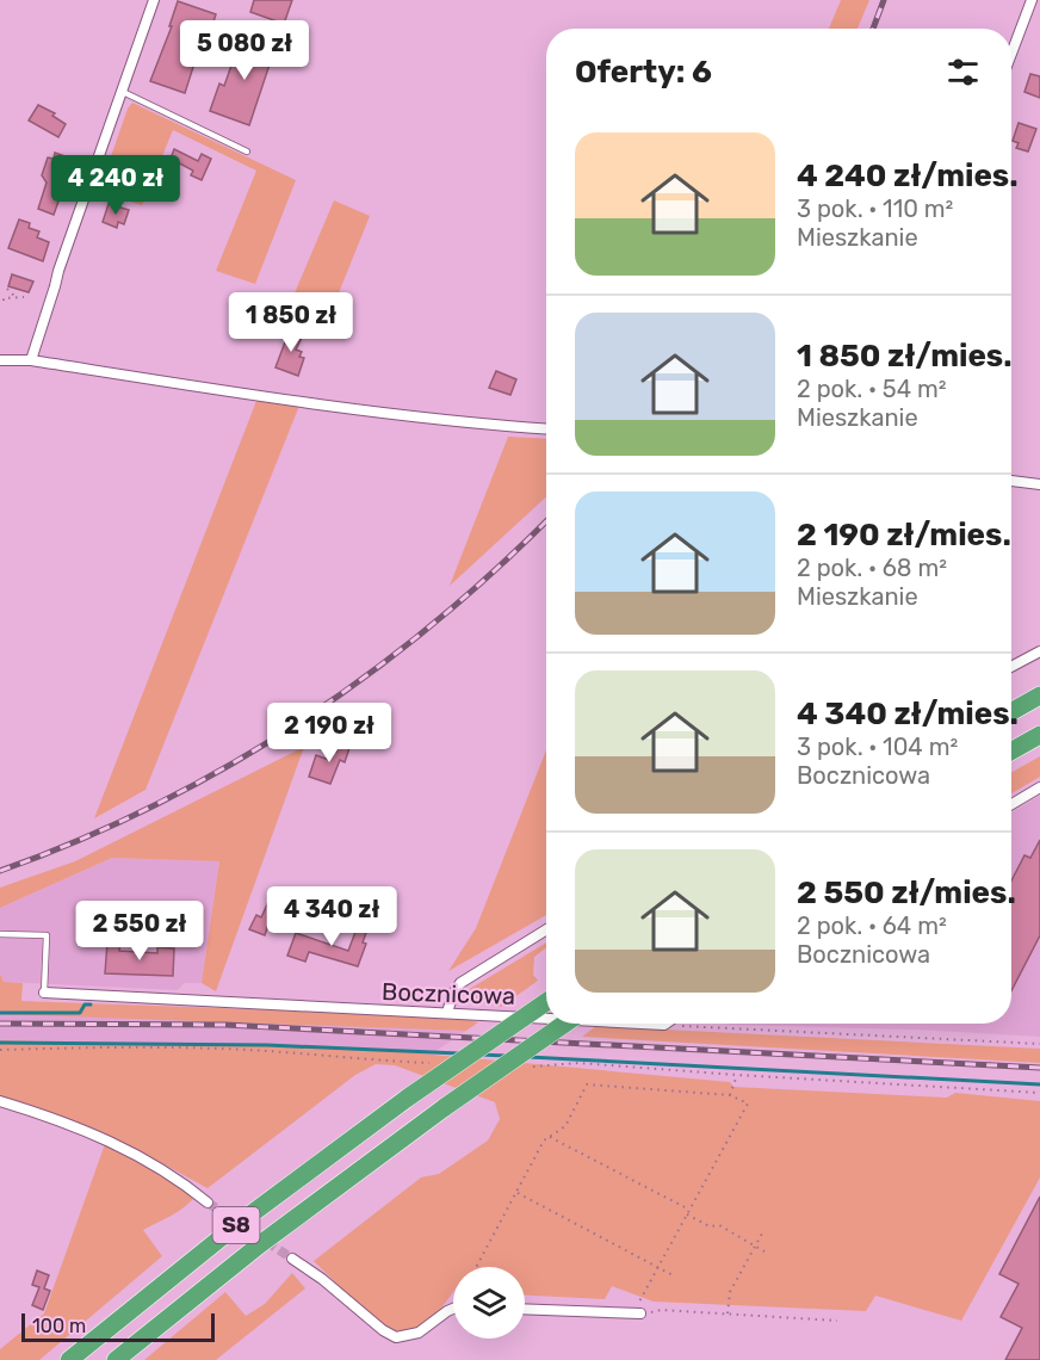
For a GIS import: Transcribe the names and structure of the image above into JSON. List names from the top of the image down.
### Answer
{
  "streets": {
    "highway": ["S8"],
    "street": ["Bocznicowa"]
  },
  "scale_bar": "100 m",
  "page": {
    "price": [
      "5 080 zł",
      "4 240 zł",
      "1 850 zł",
      "2 190 zł",
      "4 340 zł",
      "2 550 zł"
    ],
    "heading": "Oferty: 6",
    "list": [
      {
        "name": "4 240 zł/mies.",
        "note": "3 pok. · 110 m² · Mieszkanie"
      },
      {
        "name": "1 850 zł/mies.",
        "note": "2 pok. · 54 m² · Mieszkanie"
      },
      {
        "name": "2 190 zł/mies.",
        "note": "2 pok. · 68 m² · Mieszkanie"
      },
      {
        "name": "4 340 zł/mies.",
        "note": "3 pok. · 104 m² · Bocznicowa"
      },
      {
        "name": "2 550 zł/mies.",
        "note": "2 pok. · 64 m² · Bocznicowa"
      }
    ],
    "scale": "100 m"
  }
}
